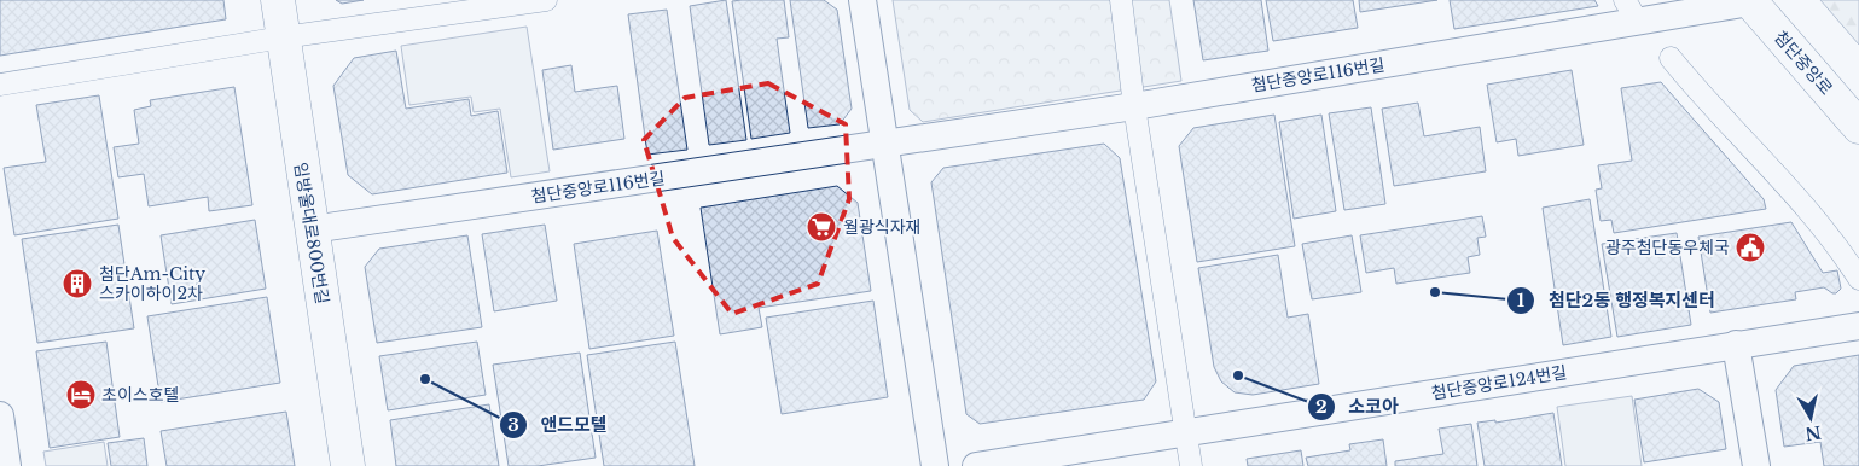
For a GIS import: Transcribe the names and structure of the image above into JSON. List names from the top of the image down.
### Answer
{
  "streets": {
    "street": [
      "첨단중앙로",
      "첨단중앙로116번길",
      "임방울대로800번길",
      "첨단중앙로124번길"
    ]
  },
  "crossings": [
    ["첨단중앙로", "첨단중앙로116번길"],
    ["첨단중앙로116번길", "임방울대로800번길"]
  ],
  "places": {
    "supermarket": ["월광식자재"],
    "public building": ["광주첨단동우체국"],
    "building": ["첨단Am-City 스카이하이2차"],
    "other": ["첨단2동 행정복지센터", "소코아", "앤드모텔"],
    "hotel": ["초이스호텔"]
  },
  "north": "bottom"
}
